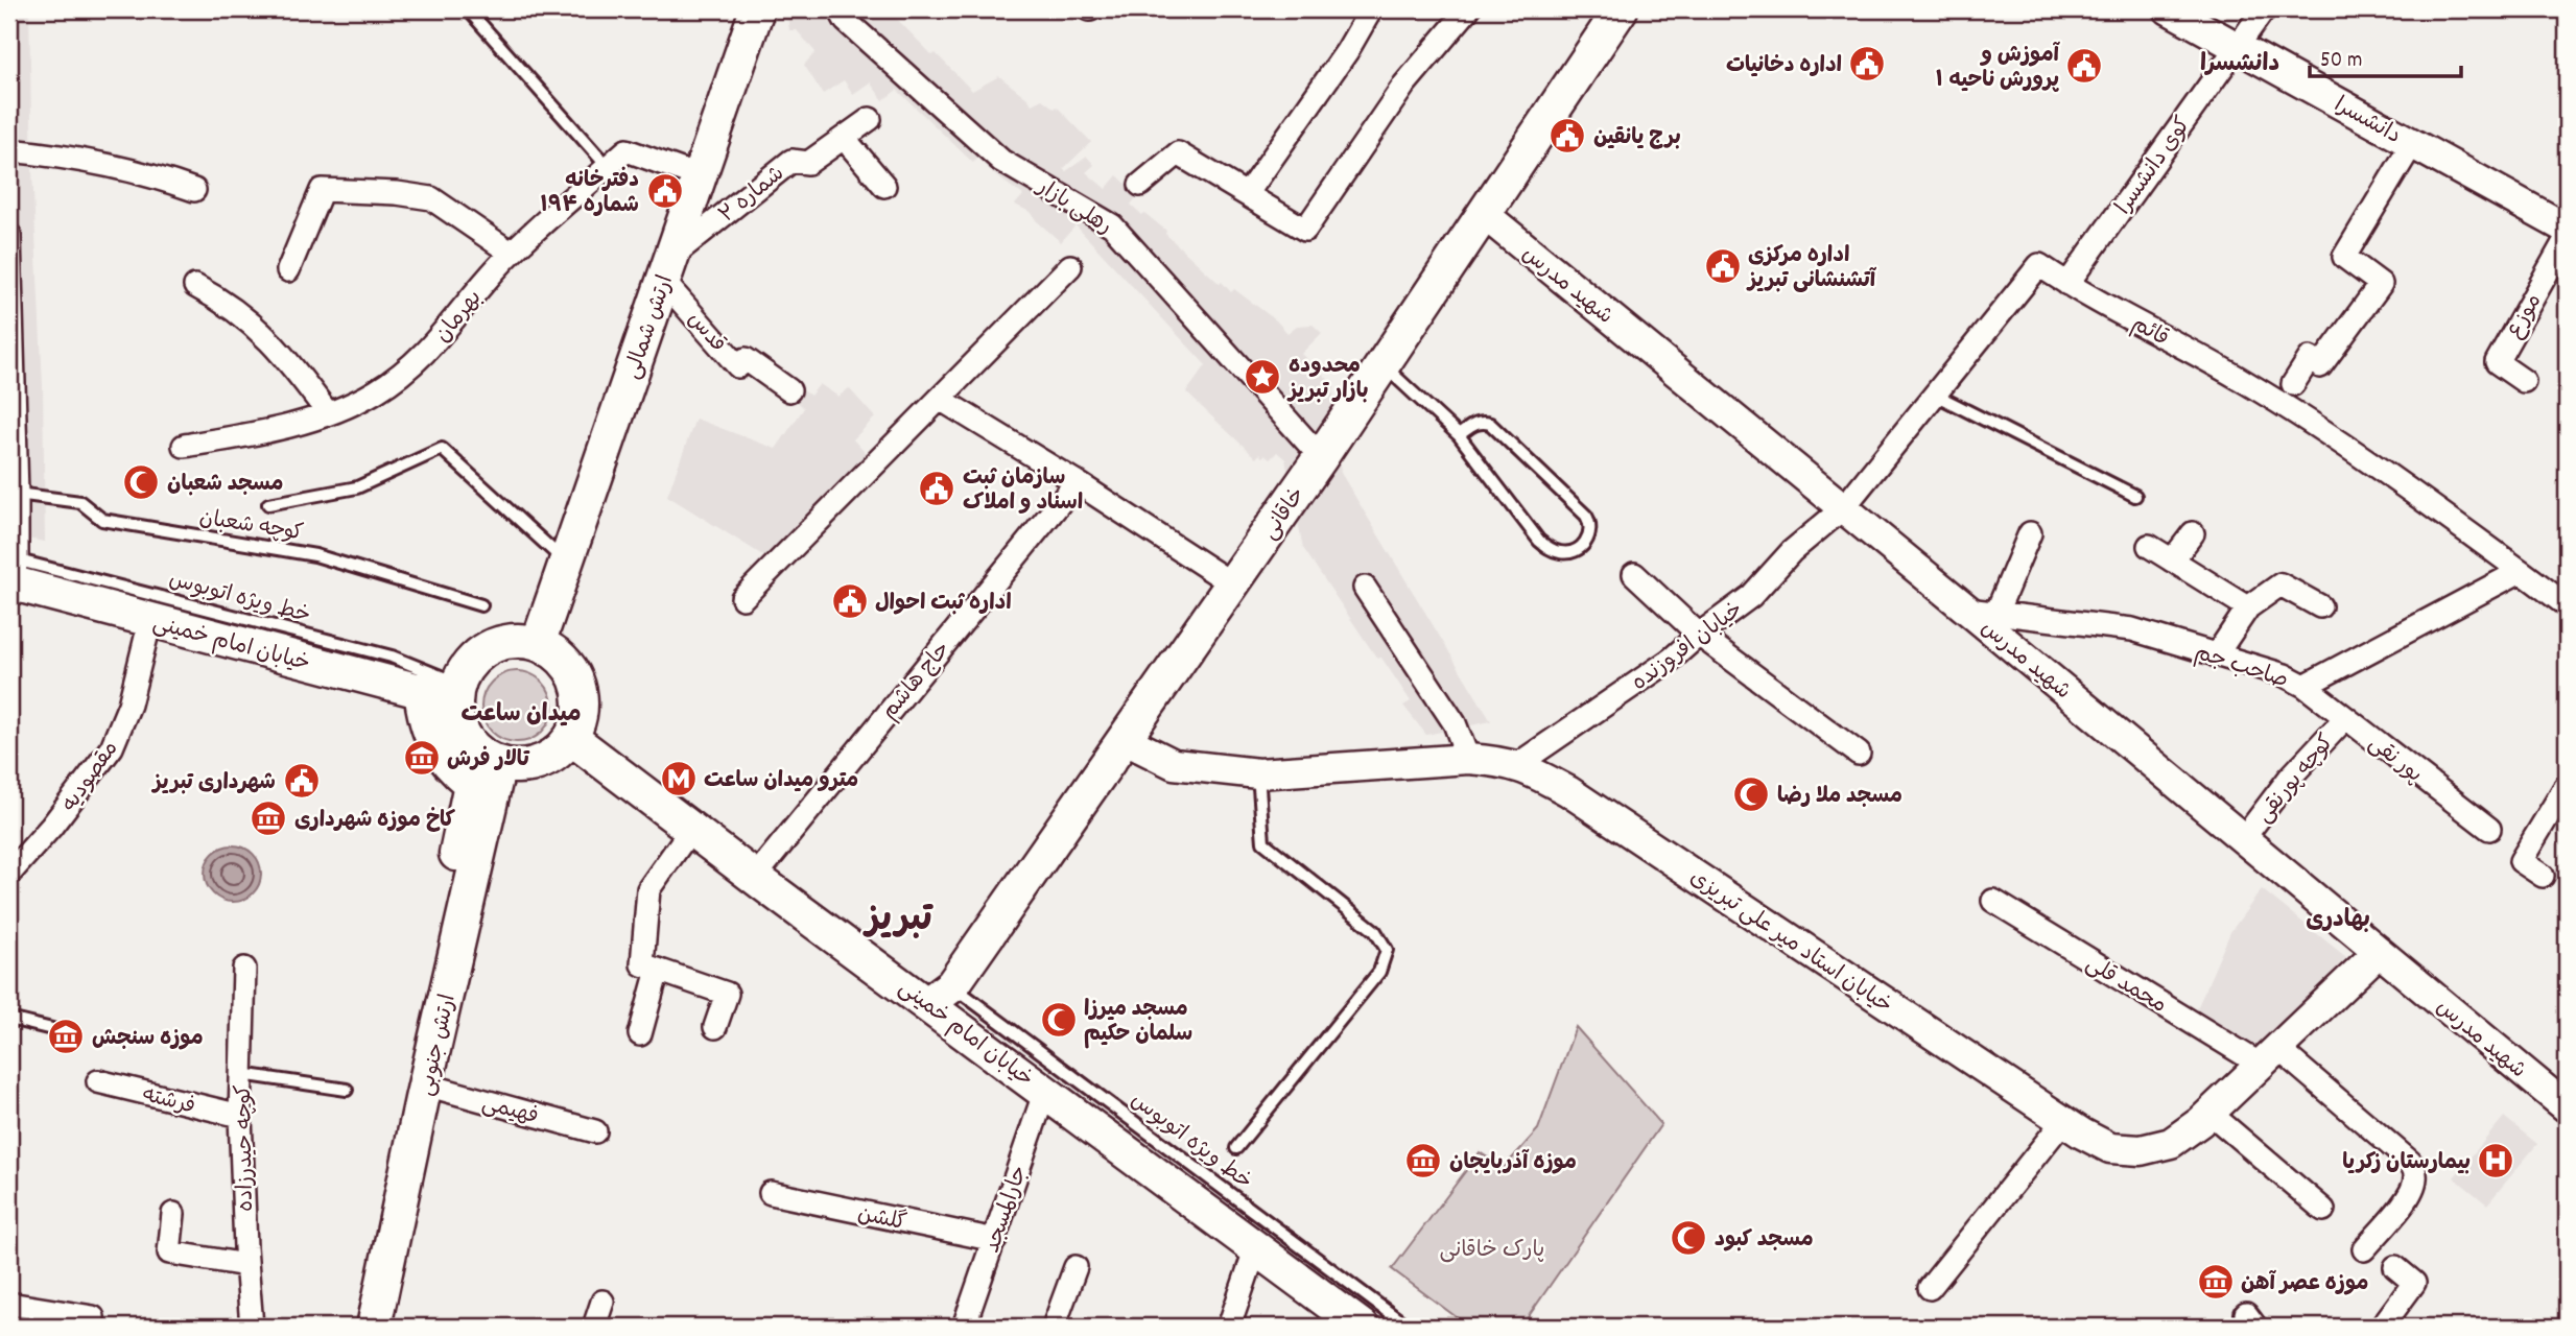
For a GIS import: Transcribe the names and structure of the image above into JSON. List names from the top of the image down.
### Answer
{
  "streets": {
    "main road": [
      "دانشسرا",
      "شهید مدرس",
      "ارتش شمالی",
      "خاقانی",
      "خیابان امام خمینی",
      "خیابان استاد میر علی تبریزی",
      "ارتش جنوبی"
    ],
    "street": [
      "کوی دانشسرا",
      "شماره ۲",
      "رهلی بازار",
      "بهرمان",
      "موزع",
      "قائم",
      "قدس",
      "خیابان افروزنده",
      "صاحب جم",
      "حاج هاشم",
      "پور نقی",
      "مقصودیه",
      "کوچه پورنقی",
      "محمد قلی",
      "فرشته",
      "فهیمی",
      "کوچه حیدرزاده",
      "جارالمسجد",
      "گلشن"
    ],
    "lane": ["کوچه شعبان", "خط ویژه اتوبوس"]
  },
  "crossings": [
    ["دانشسرا", "کوی دانشسرا"],
    ["کوی دانشسرا", "قائم"],
    ["شماره ۲", "ارتش شمالی"],
    ["شماره ۲", "قدس"],
    ["رهلی بازار", "خاقانی"],
    ["شهید مدرس", "قائم"],
    ["شهید مدرس", "خاقانی"],
    ["شهید مدرس", "خیابان افروزنده"],
    ["شهید مدرس", "صاحب جم"],
    ["شهید مدرس", "کوچه پورنقی"],
    ["شهید مدرس", "خیابان استاد میر علی تبریزی"],
    ["بهرمان", "ارتش شمالی"],
    ["ارتش شمالی", "قدس"],
    ["ارتش شمالی", "خط ویژه اتوبوس"],
    ["ارتش شمالی", "خیابان امام خمینی"],
    ["ارتش شمالی", "ارتش جنوبی"],
    ["قائم", "خیابان افروزنده"],
    ["قائم", "صاحب جم"],
    ["خاقانی", "خط ویژه اتوبوس"],
    ["خاقانی", "خیابان امام خمینی"],
    ["خاقانی", "خیابان استاد میر علی تبریزی"],
    ["خط ویژه اتوبوس", "خیابان امام خمینی"],
    ["خط ویژه اتوبوس", "ارتش جنوبی"],
    ["خیابان امام خمینی", "حاج هاشم"],
    ["خیابان امام خمینی", "مقصودیه"],
    ["خیابان امام خمینی", "ارتش جنوبی"],
    ["خیابان امام خمینی", "جارالمسجد"],
    ["خیابان افروزنده", "خیابان استاد میر علی تبریزی"],
    ["صاحب جم", "پور نقی"],
    ["پور نقی", "کوچه پورنقی"],
    ["خیابان استاد میر علی تبریزی", "محمد قلی"],
    ["ارتش جنوبی", "فهیمی"],
    ["فرشته", "کوچه حیدرزاده"],
    ["جارالمسجد", "گلشن"]
  ],
  "districts": [
    "دانشسرا",
    "میدان ساعت",
    "تبریز",
    "بهادری"
  ],
  "parks": ["پارک خاقانی"],
  "places": {
    "public building": [
      "اداره دخانیات",
      "آموزش و پرورش ناحیه ۱",
      "برج یانقین",
      "دفترخانه شماره ۱۹۴",
      "اداره مرکزی آتشنشانی تبریز",
      "سازمان ثبت اسناد و املاک",
      "اداره ثبت احوال",
      "شهرداری تبریز"
    ],
    "place": ["محدوده بازار تبریز"],
    "mosque": [
      "مسجد شعبان",
      "مسجد ملا رضا",
      "مسجد میرزا سلمان حکیم",
      "مسجد کبود"
    ],
    "museum": [
      "تالار فرش",
      "کاخ موزه شهرداری",
      "موزه سنجش",
      "موزه آذربایجان",
      "موزه عصر آهن"
    ],
    "metro station": ["مترو میدان ساعت"],
    "hospital": ["بیمارستان زکریا"]
  },
  "scale_bar": "50 m"
}
